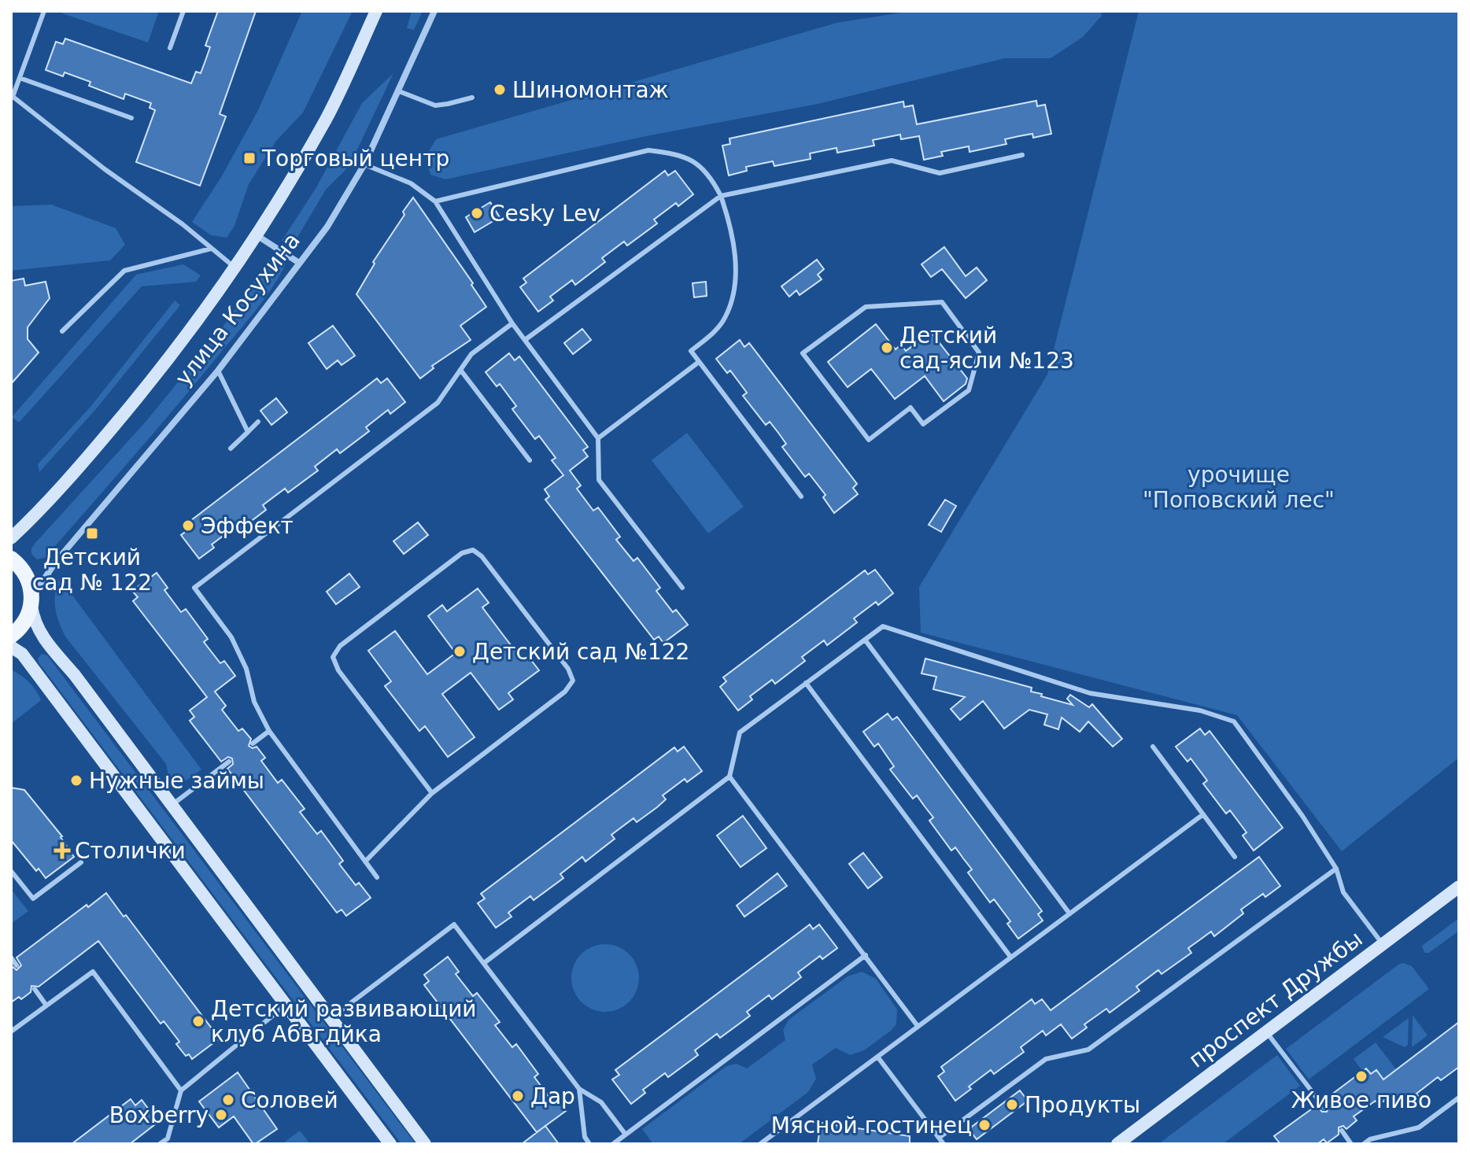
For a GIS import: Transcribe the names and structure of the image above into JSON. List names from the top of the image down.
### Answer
{
  "streets": {
    "main road": ["улица Косухина", "проспект Дружбы"]
  },
  "parks": ["урочище \"Поповский лес\""],
  "places": {
    "other": [
      "Шиномонтаж",
      "Cesky Lev",
      "Детский сад-ясли №123",
      "Эффект",
      "Детский сад №122",
      "Нужные займы",
      "Детский развивающий клуб Абвгдйка",
      "Живое пиво",
      "Дар",
      "Соловей",
      "Продукты",
      "Boxberry",
      "Мясной гостинец"
    ],
    "transit": ["Торговый центр", "Детский сад № 122"],
    "health": ["Столички"]
  }
}
